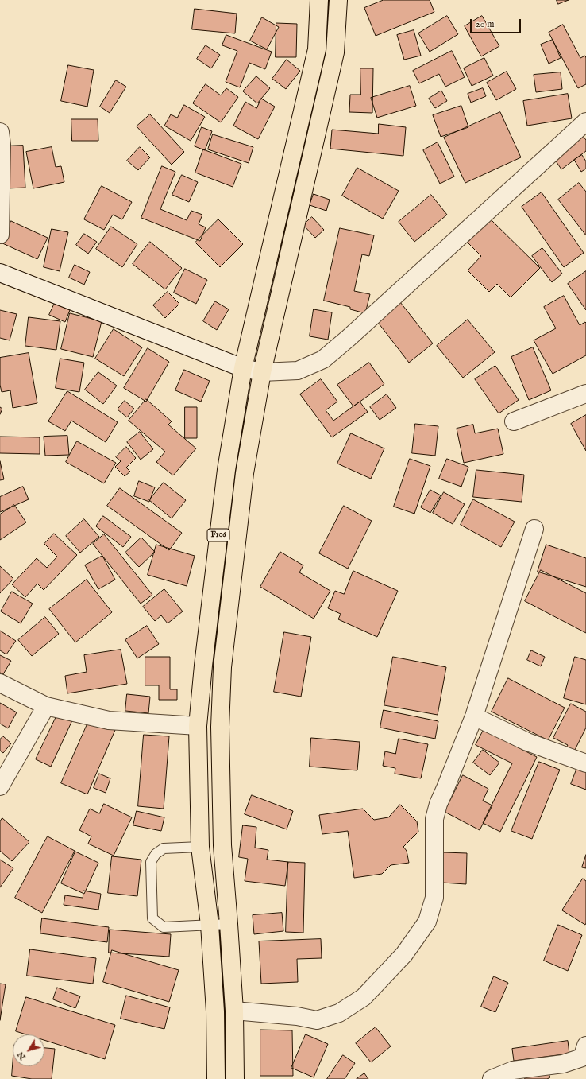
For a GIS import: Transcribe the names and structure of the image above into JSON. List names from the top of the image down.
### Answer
{
  "streets": {
    "main road": ["F106"]
  },
  "scale_bar": "20 m",
  "north": "bottom left"
}
